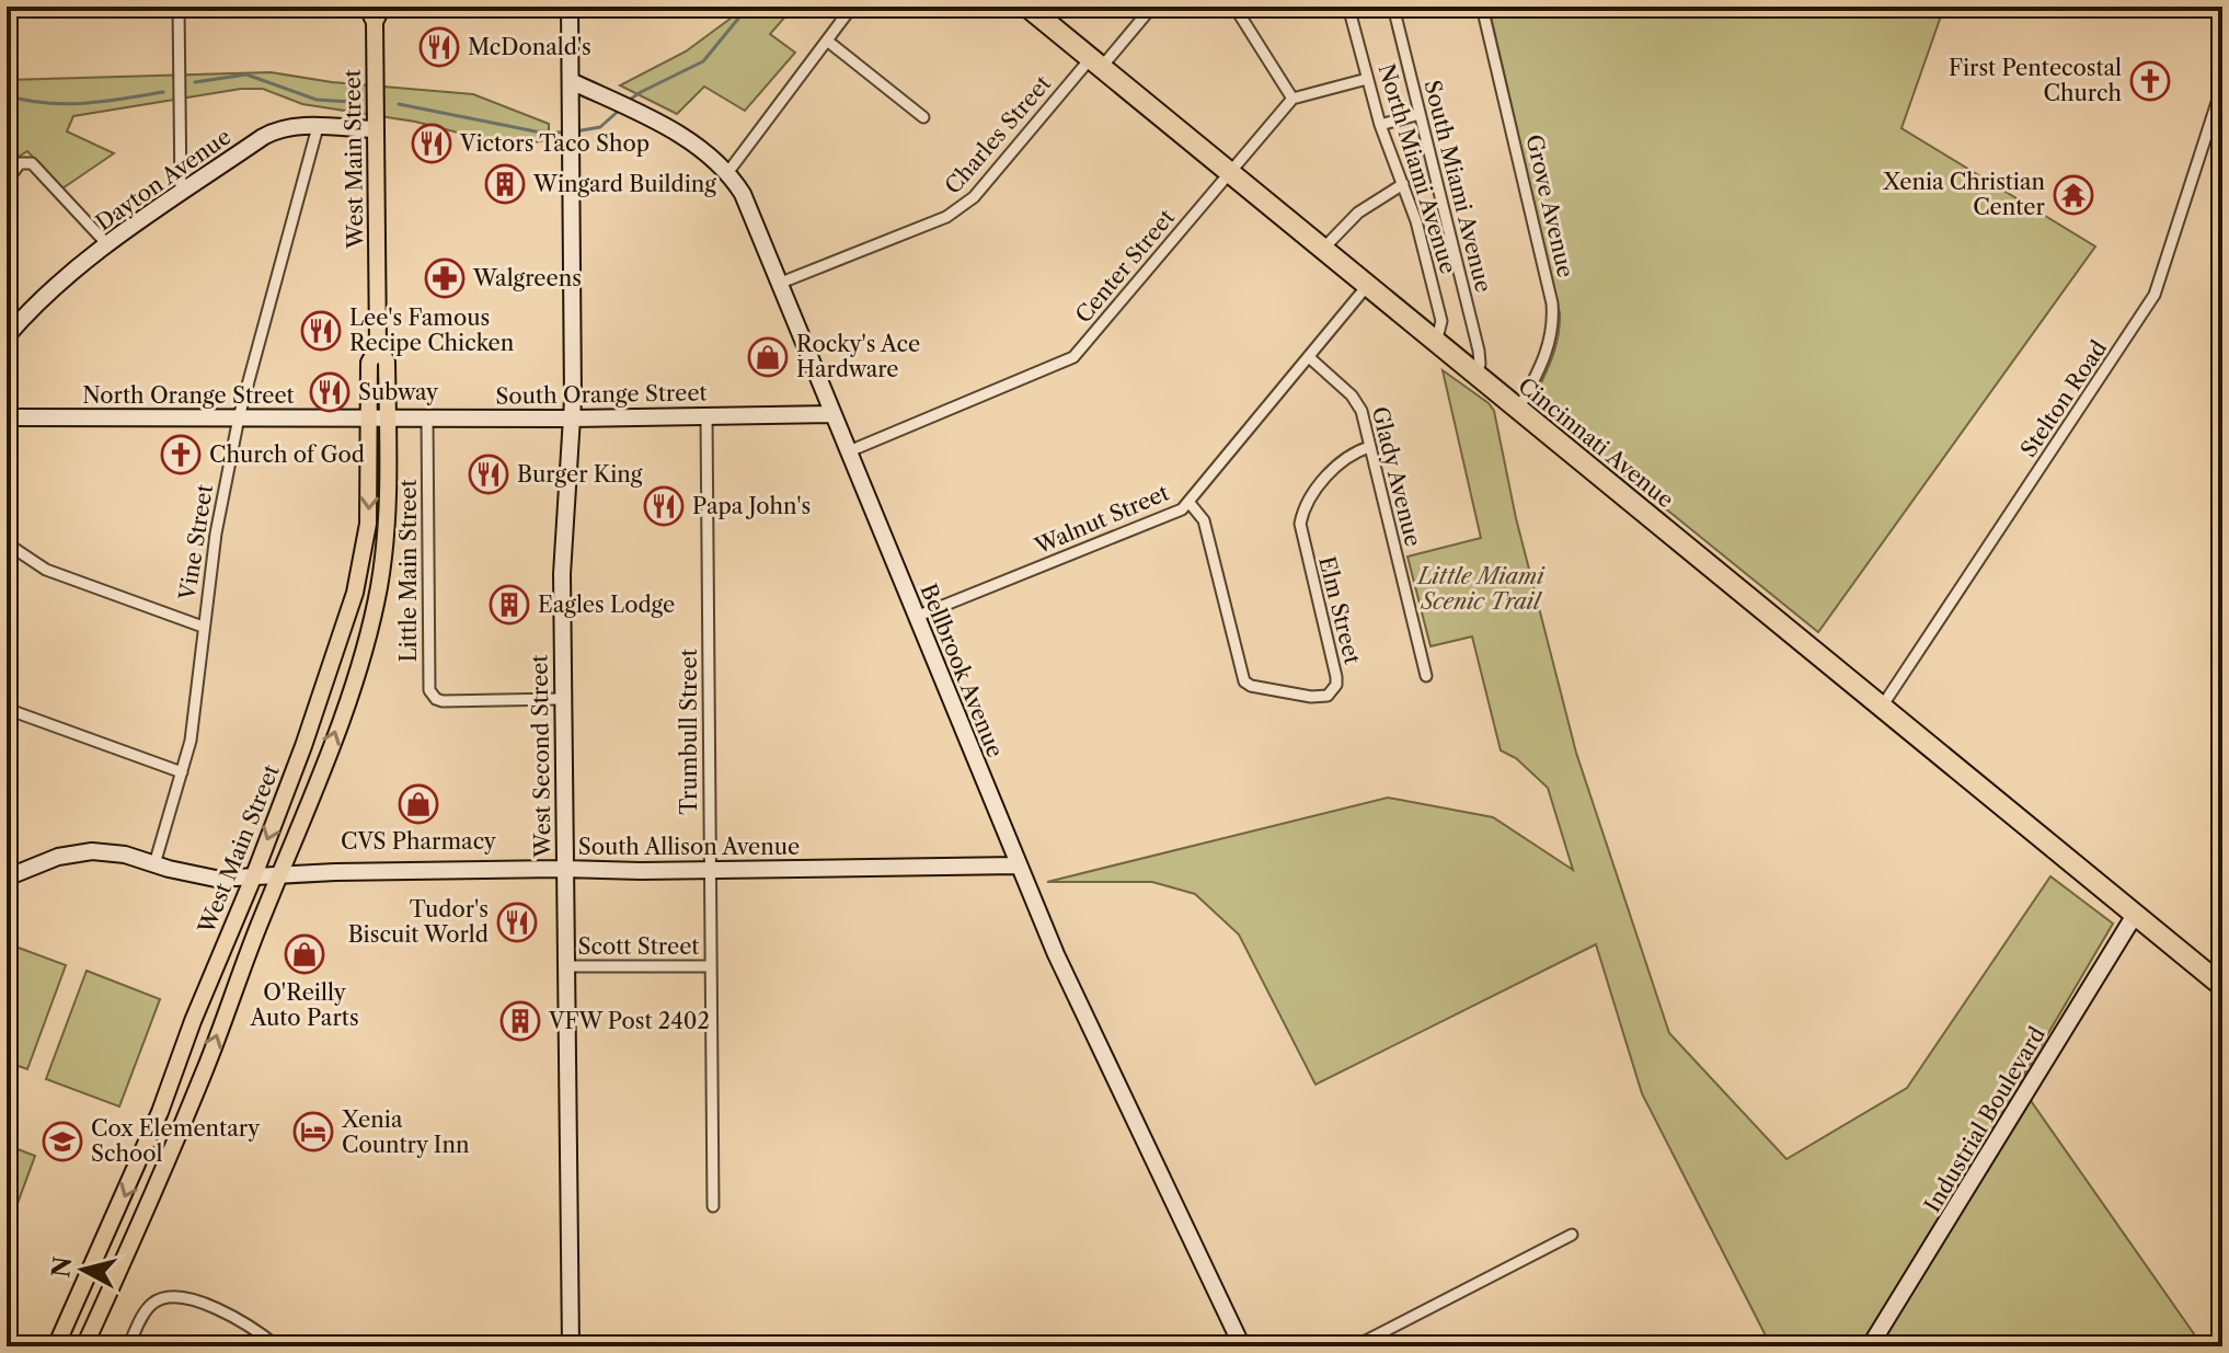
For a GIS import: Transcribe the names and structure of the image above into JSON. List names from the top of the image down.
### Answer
{
  "streets": {
    "highway": ["Cincinnati Avenue"],
    "main road": ["West Main Street"],
    "street": [
      "Charles Street",
      "North Miami Avenue",
      "Dayton Avenue",
      "South Miami Avenue",
      "Grove Avenue",
      "Center Street",
      "South Orange Street",
      "North Orange Street",
      "Stelton Road",
      "Glady Avenue",
      "Walnut Street",
      "Vine Street",
      "Little Main Street",
      "Elm Street",
      "Bellbrook Avenue",
      "Trumbull Street",
      "West Second Street",
      "South Allison Avenue",
      "Scott Street",
      "Industrial Boulevard"
    ]
  },
  "crossings": [
    ["Charles Street", "Cincinnati Avenue"],
    ["Charles Street", "Bellbrook Avenue"],
    ["West Main Street", "Dayton Avenue"],
    ["West Main Street", "South Orange Street"],
    ["West Main Street", "North Orange Street"],
    ["West Main Street", "South Allison Avenue"],
    ["North Miami Avenue", "Cincinnati Avenue"],
    ["Dayton Avenue", "Vine Street"],
    ["South Miami Avenue", "Cincinnati Avenue"],
    ["Grove Avenue", "Cincinnati Avenue"],
    ["Center Street", "Cincinnati Avenue"],
    ["Center Street", "Bellbrook Avenue"],
    ["South Orange Street", "North Orange Street"],
    ["South Orange Street", "Little Main Street"],
    ["South Orange Street", "Bellbrook Avenue"],
    ["South Orange Street", "Trumbull Street"],
    ["South Orange Street", "West Second Street"],
    ["North Orange Street", "Vine Street"],
    ["Stelton Road", "Cincinnati Avenue"],
    ["Cincinnati Avenue", "Walnut Street"],
    ["Cincinnati Avenue", "Industrial Boulevard"],
    ["Glady Avenue", "Walnut Street"],
    ["Glady Avenue", "Elm Street"],
    ["Walnut Street", "Elm Street"],
    ["Walnut Street", "Bellbrook Avenue"],
    ["Vine Street", "South Allison Avenue"],
    ["Little Main Street", "West Second Street"],
    ["Bellbrook Avenue", "West Second Street"],
    ["Bellbrook Avenue", "South Allison Avenue"],
    ["Trumbull Street", "South Allison Avenue"],
    ["Trumbull Street", "Scott Street"],
    ["West Second Street", "South Allison Avenue"],
    ["West Second Street", "Scott Street"]
  ],
  "parks": ["Little Miami Scenic Trail"],
  "places": {
    "restaurant": [
      "McDonald's",
      "Victors Taco Shop",
      "Lee's Famous Recipe Chicken",
      "Subway",
      "Burger King",
      "Papa John's",
      "Tudor's Biscuit World"
    ],
    "church": ["First Pentecostal Church", "Church of God"],
    "building": ["Wingard Building", "Eagles Lodge", "VFW Post 2402"],
    "temple": ["Xenia Christian Center"],
    "pharmacy": ["Walgreens"],
    "shop": ["Rocky's Ace Hardware", "CVS Pharmacy", "O'Reilly Auto Parts"],
    "hotel": ["Xenia Country Inn"],
    "school or university": ["Cox Elementary School"]
  },
  "north": "left"
}
